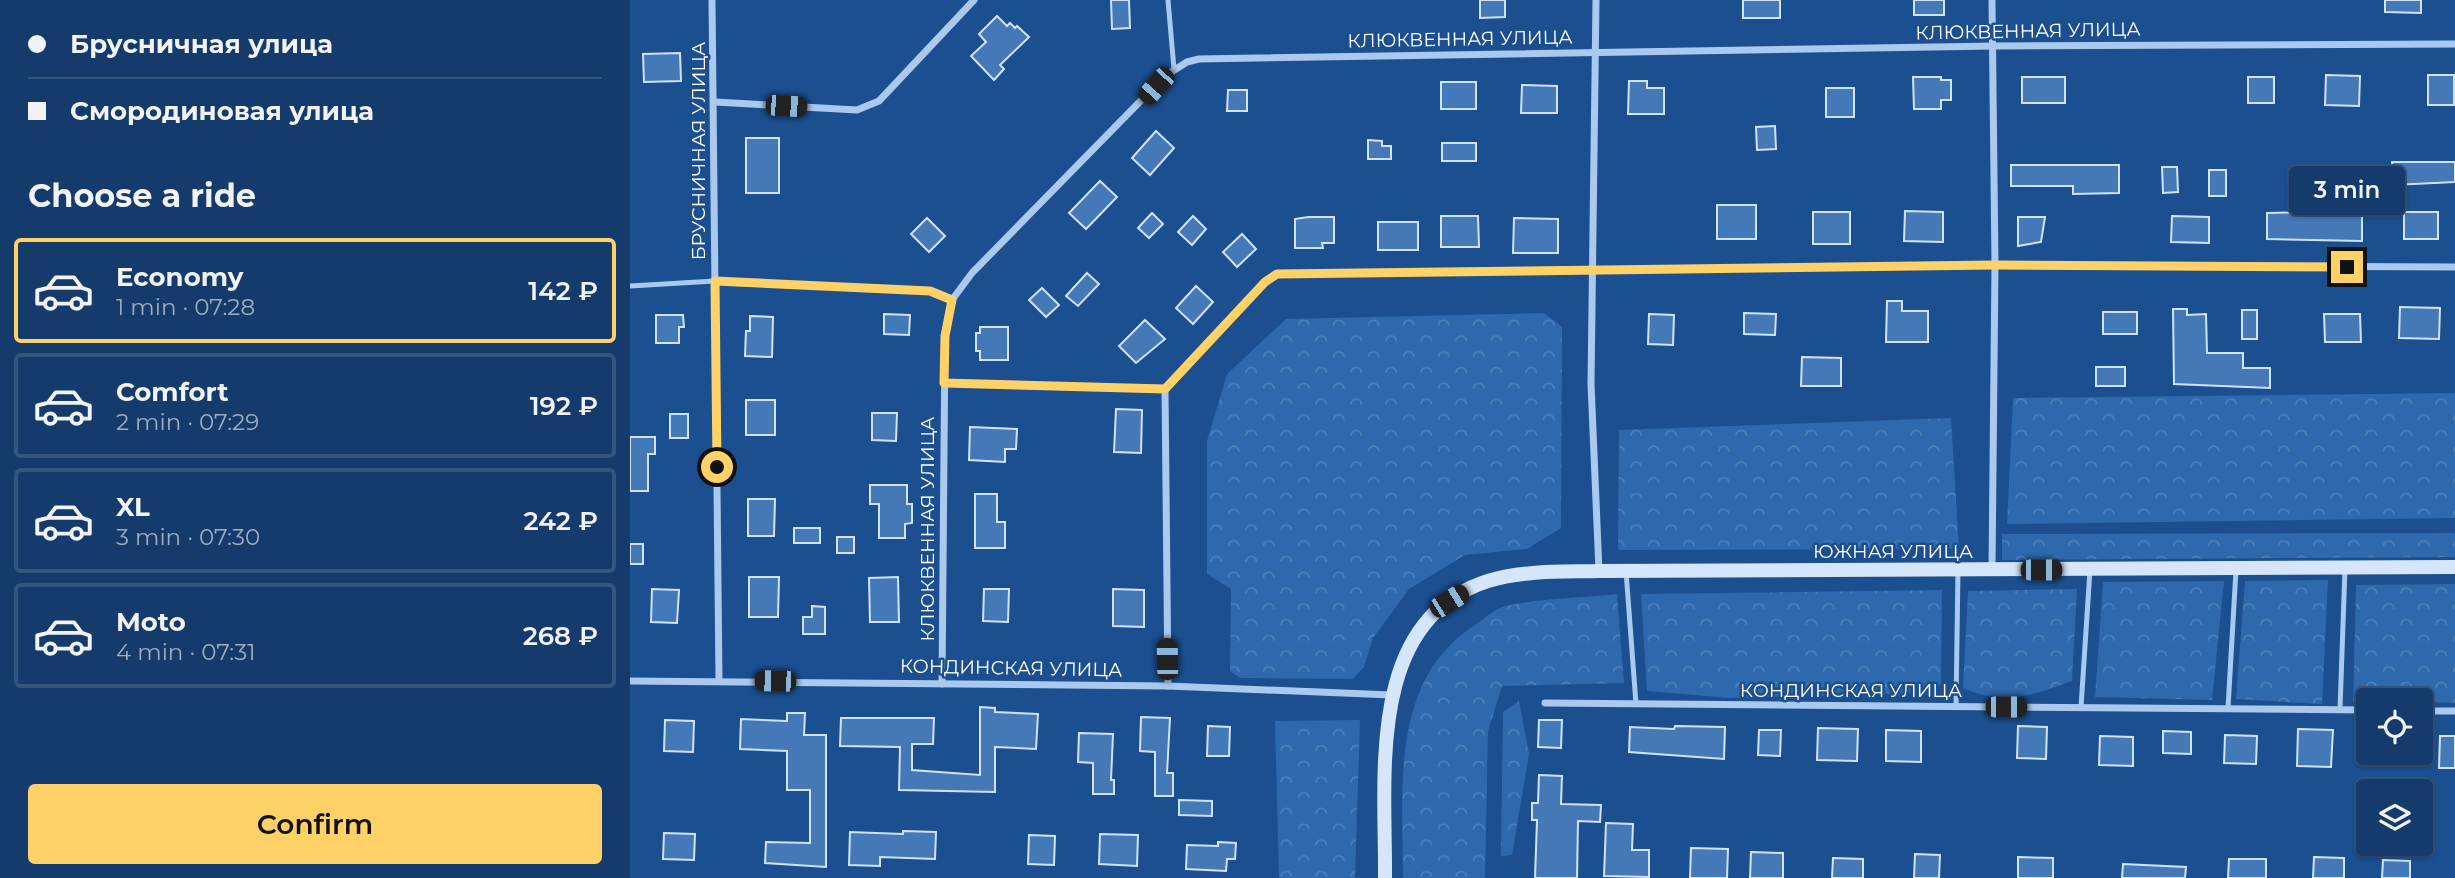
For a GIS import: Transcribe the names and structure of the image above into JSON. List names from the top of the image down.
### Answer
{
  "streets": {
    "street": [
      "КЛЮКВЕННАЯ УЛИЦА",
      "БРУСНИЧНАЯ УЛИЦА",
      "ЮЖНАЯ УЛИЦА",
      "КОНДИНСКАЯ УЛИЦА"
    ]
  },
  "crossings": [
    ["КЛЮКВЕННАЯ УЛИЦА", "КОНДИНСКАЯ УЛИЦА"],
    ["БРУСНИЧНАЯ УЛИЦА", "КОНДИНСКАЯ УЛИЦА"],
    ["ЮЖНАЯ УЛИЦА", "КОНДИНСКАЯ УЛИЦА"]
  ],
  "page": {
    "banner": ["Брусничная улица", "Смородиновая улица"],
    "heading": "Choose a ride",
    "bubble": "3 min",
    "list": [
      {
        "name": "Economy",
        "note": "1 min · 07:28",
        "value": "142 ₽"
      },
      {
        "name": "Comfort",
        "note": "2 min · 07:29",
        "value": "192 ₽"
      },
      {
        "name": "XL",
        "note": "3 min · 07:30",
        "value": "242 ₽"
      },
      {
        "name": "Moto",
        "note": "4 min · 07:31",
        "value": "268 ₽"
      }
    ],
    "buttons": "Confirm"
  }
}
